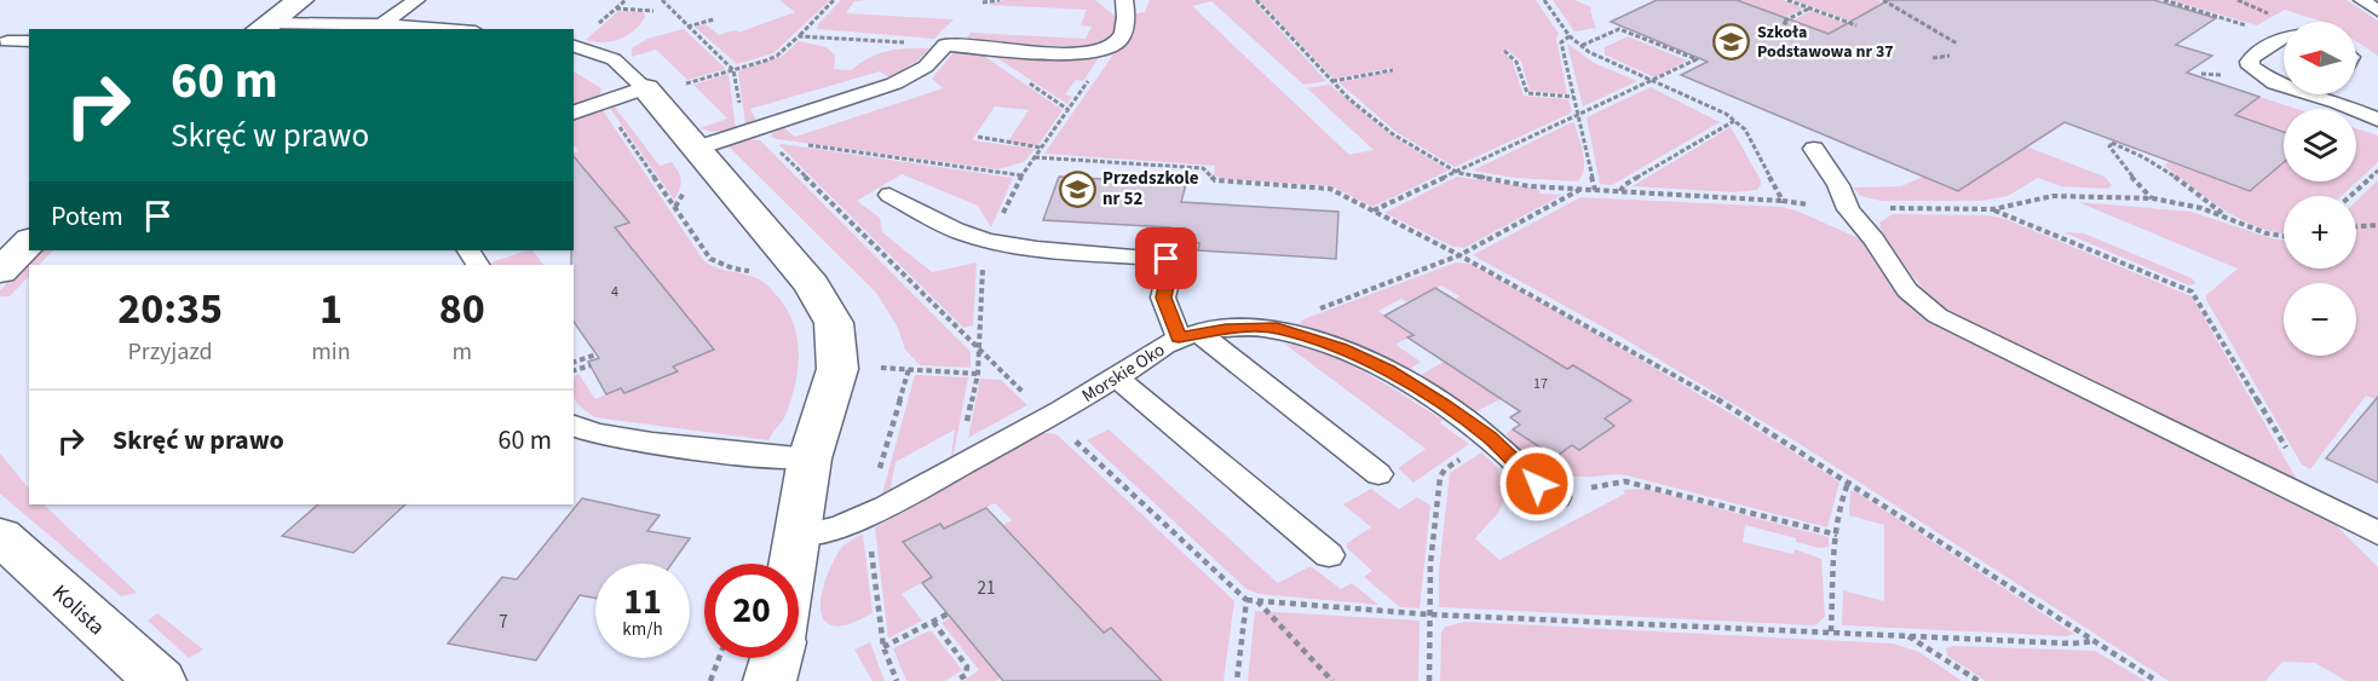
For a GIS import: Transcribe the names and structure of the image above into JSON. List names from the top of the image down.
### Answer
{
  "streets": {
    "street": ["Kolista"],
    "lane": ["Morskie Oko"]
  },
  "places": {
    "school or university": ["Szkoła Podstawowa nr 37", "Przedszkole nr 52"]
  },
  "house_numbers": [
    "4",
    "17",
    "21",
    "7"
  ],
  "north": "left",
  "page": {
    "map_buttons": ["+", "−"],
    "turn": ["60 m", "Skręć w prawo"],
    "then": "Potem",
    "eta": [
      "20:35",
      "Przyjazd",
      "1",
      "min",
      "80",
      "m"
    ],
    "list": [
      {
        "name": "Skręć w prawo",
        "value": "60 m"
      }
    ],
    "speed": "11 km/h",
    "limit": "20"
  }
}
